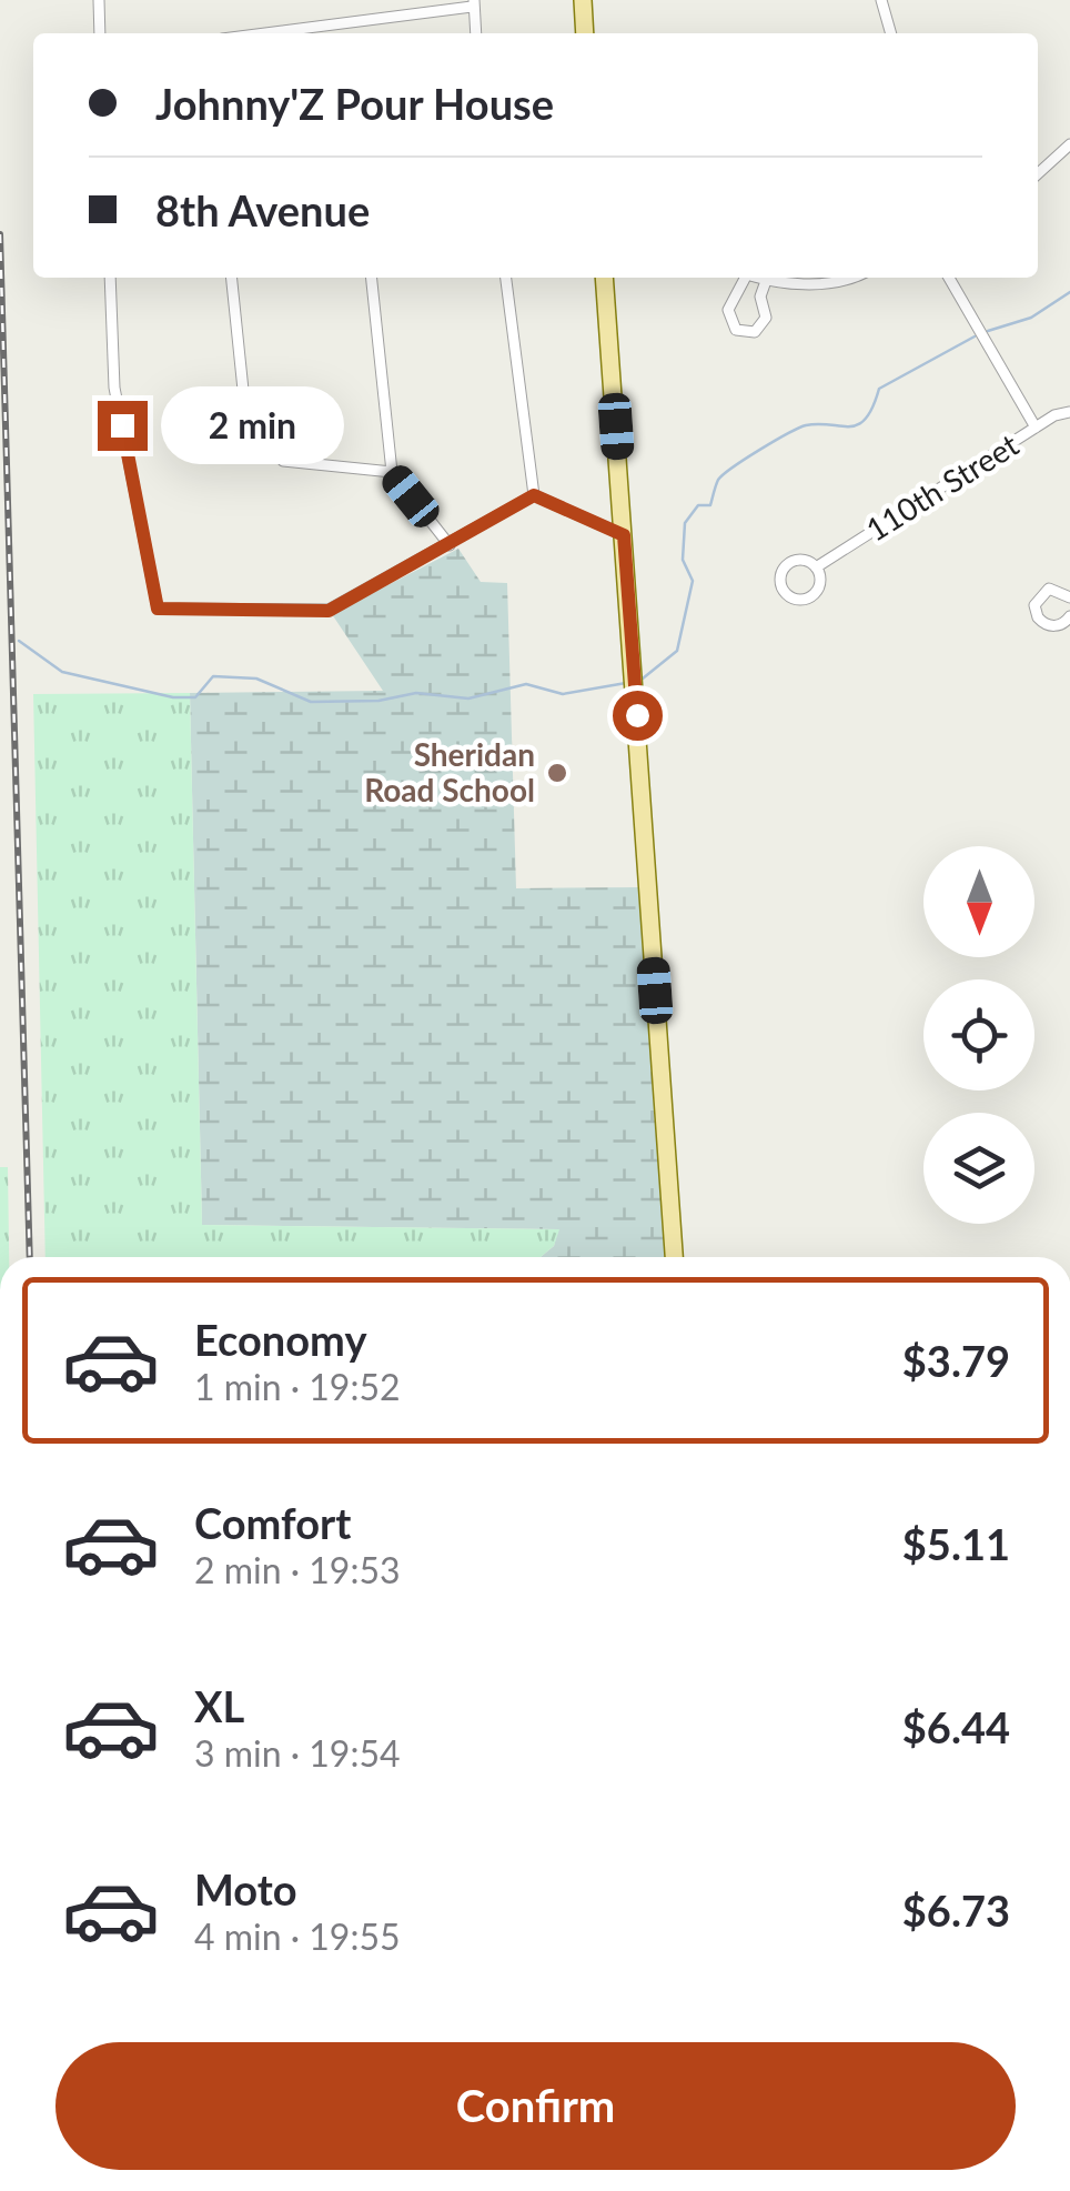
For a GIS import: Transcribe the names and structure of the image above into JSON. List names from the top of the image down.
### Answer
{
  "streets": {
    "street": ["110th Street"]
  },
  "places": ["Sheridan Road School"],
  "north": "bottom",
  "page": {
    "banner": ["Johnny'Z Pour House", "8th Avenue"],
    "bubble": "2 min",
    "list": [
      {
        "name": "Economy",
        "note": "1 min · 19:52",
        "value": "$3.79"
      },
      {
        "name": "Comfort",
        "note": "2 min · 19:53",
        "value": "$5.11"
      },
      {
        "name": "XL",
        "note": "3 min · 19:54",
        "value": "$6.44"
      },
      {
        "name": "Moto",
        "note": "4 min · 19:55",
        "value": "$6.73"
      }
    ],
    "buttons": "Confirm"
  }
}
